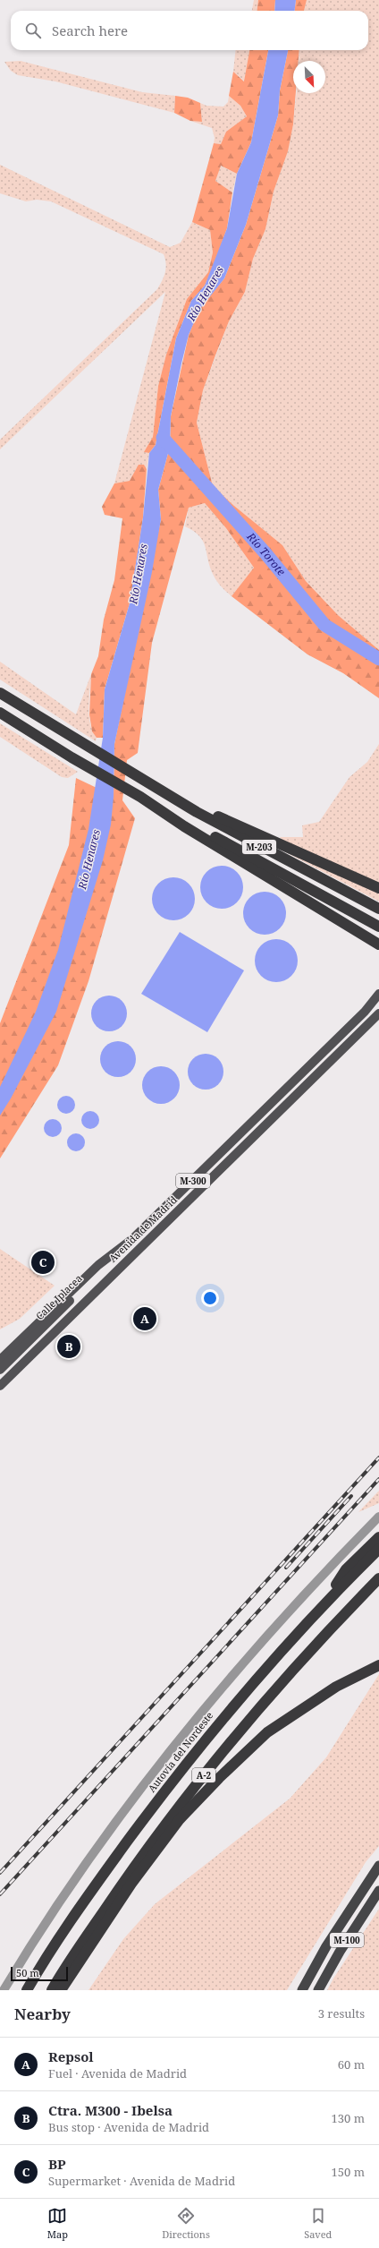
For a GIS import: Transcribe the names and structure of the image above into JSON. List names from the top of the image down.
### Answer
{
  "streets": {
    "highway": [
      "M-203",
      "Autovía del Nordeste",
      "A-2",
      "M-100"
    ],
    "main road": ["M-300", "Avenida de Madrid", "Calle Iplacea"]
  },
  "crossings": [
    ["Avenida de Madrid", "Calle Iplacea"],
    ["Autovía del Nordeste", "A-2"]
  ],
  "water": ["Río Henares", "Río Torote"],
  "scale_bar": "50 m",
  "north": "bottom right",
  "page": {
    "search": "Search here",
    "pins": ["C", "A", "B"],
    "scale": "50 m",
    "heading": ["Nearby", "3 results"],
    "list": [
      {
        "mark": "A",
        "name": "Repsol",
        "note": "Fuel · Avenida de Madrid",
        "value": "60 m"
      },
      {
        "mark": "B",
        "name": "Ctra. M300 - Ibelsa",
        "note": "Bus stop · Avenida de Madrid",
        "value": "130 m"
      },
      {
        "mark": "C",
        "name": "BP",
        "note": "Supermarket · Avenida de Madrid",
        "value": "150 m"
      }
    ],
    "nav": ["Map", "Directions", "Saved"]
  }
}
